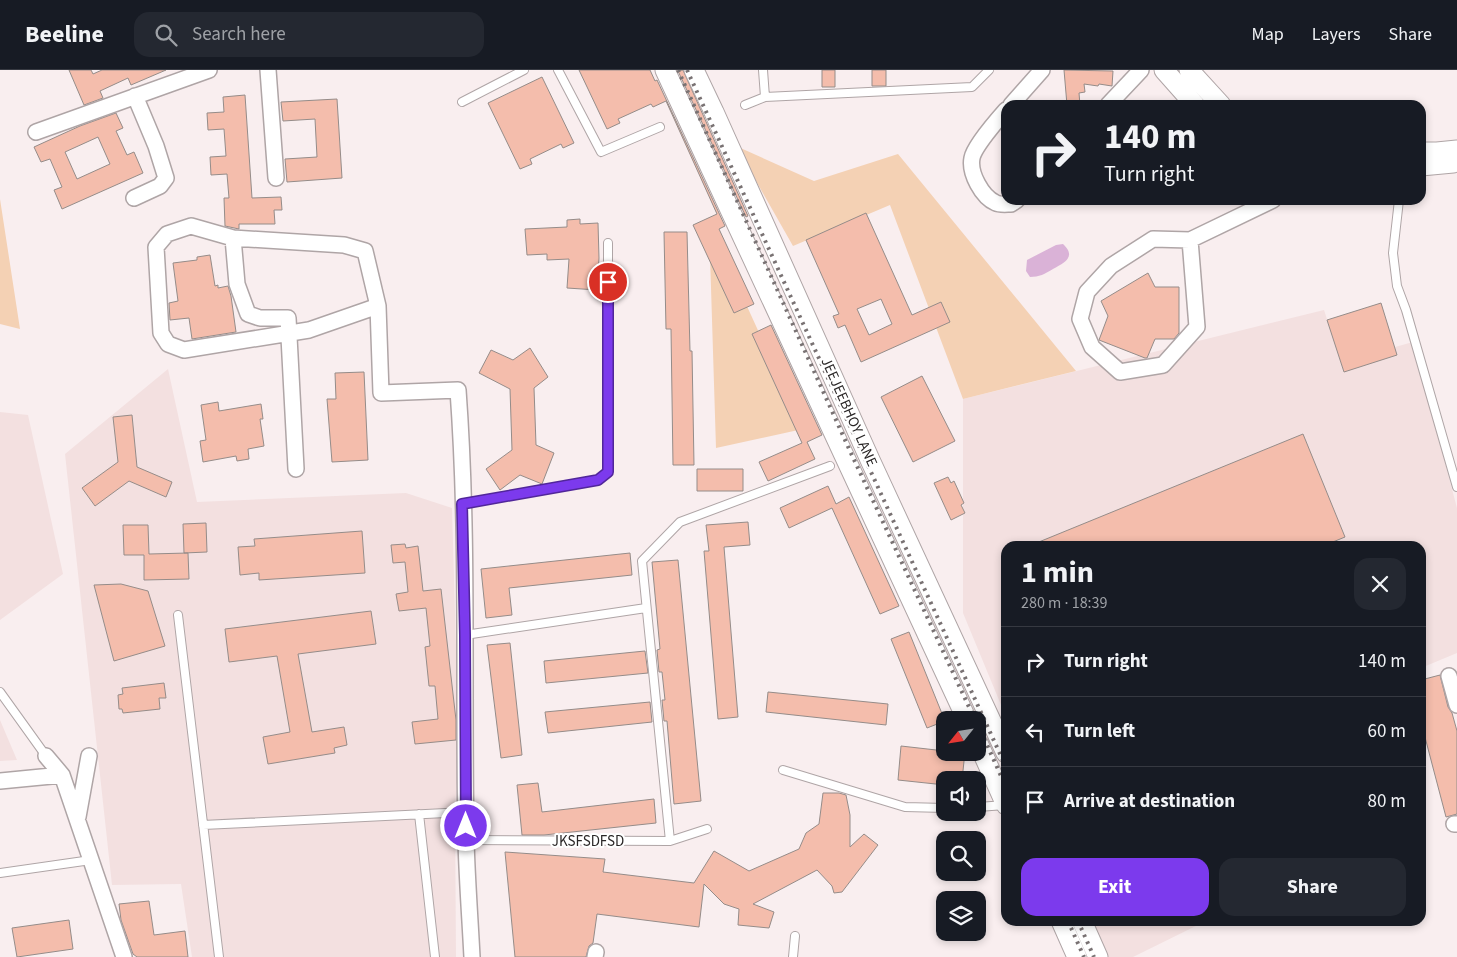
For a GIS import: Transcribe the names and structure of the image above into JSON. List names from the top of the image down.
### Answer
{
  "streets": {
    "street": ["JEEJEEBHOY LANE"],
    "lane": ["JKSFSDFSD"]
  },
  "north": "bottom left",
  "page": {
    "header": "Beeline",
    "search": "Search here",
    "nav": ["Map", "Layers", "Share"],
    "turn": ["140 m", "Turn right"],
    "heading": ["1 min", "280 m · 18:39"],
    "list": [
      {
        "name": "Turn right",
        "value": "140 m"
      },
      {
        "name": "Turn left",
        "value": "60 m"
      },
      {
        "name": "Arrive at destination",
        "value": "80 m"
      }
    ],
    "buttons": ["Exit", "Share"]
  }
}
